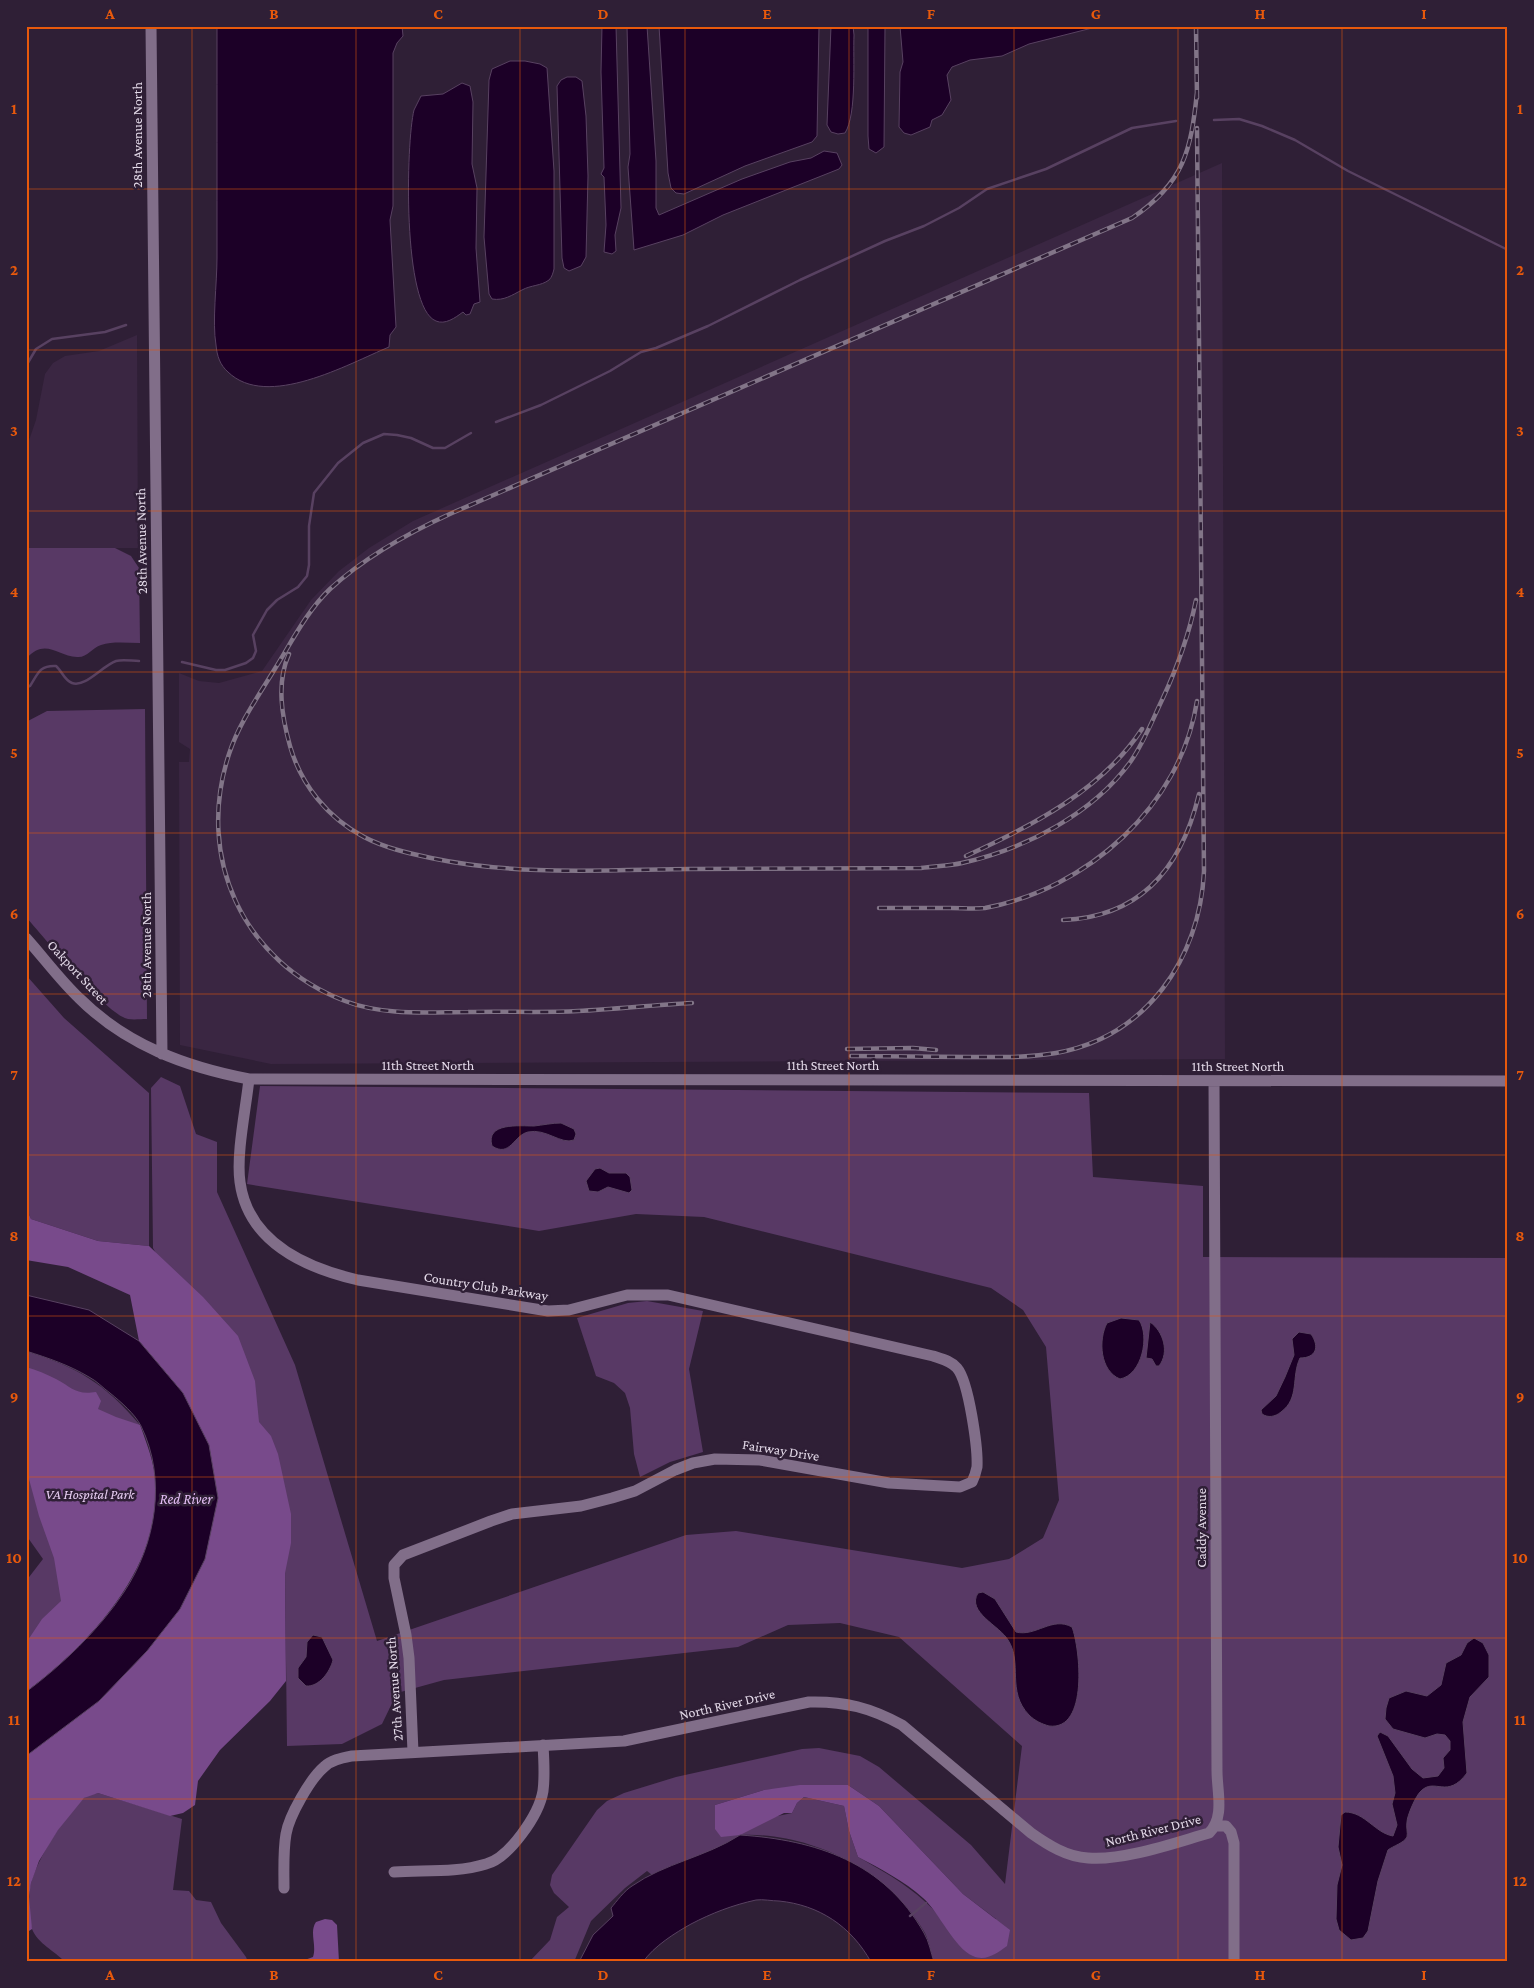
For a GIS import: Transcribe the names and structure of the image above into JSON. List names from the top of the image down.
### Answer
{
  "streets": {
    "street": [
      "28th Avenue North",
      "Oakport Street",
      "11th Street North",
      "Country Club Parkway",
      "Fairway Drive",
      "Caddy Avenue",
      "27th Avenue North",
      "North River Drive"
    ]
  },
  "crossings": [
    ["28th Avenue North", "Oakport Street"],
    ["28th Avenue North", "11th Street North"],
    ["Oakport Street", "11th Street North"],
    ["11th Street North", "Country Club Parkway"],
    ["11th Street North", "Caddy Avenue"],
    ["Country Club Parkway", "Fairway Drive"],
    ["Fairway Drive", "27th Avenue North"],
    ["Caddy Avenue", "North River Drive"],
    ["27th Avenue North", "North River Drive"]
  ],
  "water": ["Red River"],
  "parks": ["VA Hospital Park"],
  "grid": {
    "columns": [
      "A",
      "B",
      "C",
      "D",
      "E",
      "F",
      "G",
      "H",
      "I"
    ],
    "rows": [
      "1",
      "2",
      "3",
      "4",
      "5",
      "6",
      "7",
      "8",
      "9",
      "10",
      "11",
      "12"
    ]
  }
}
